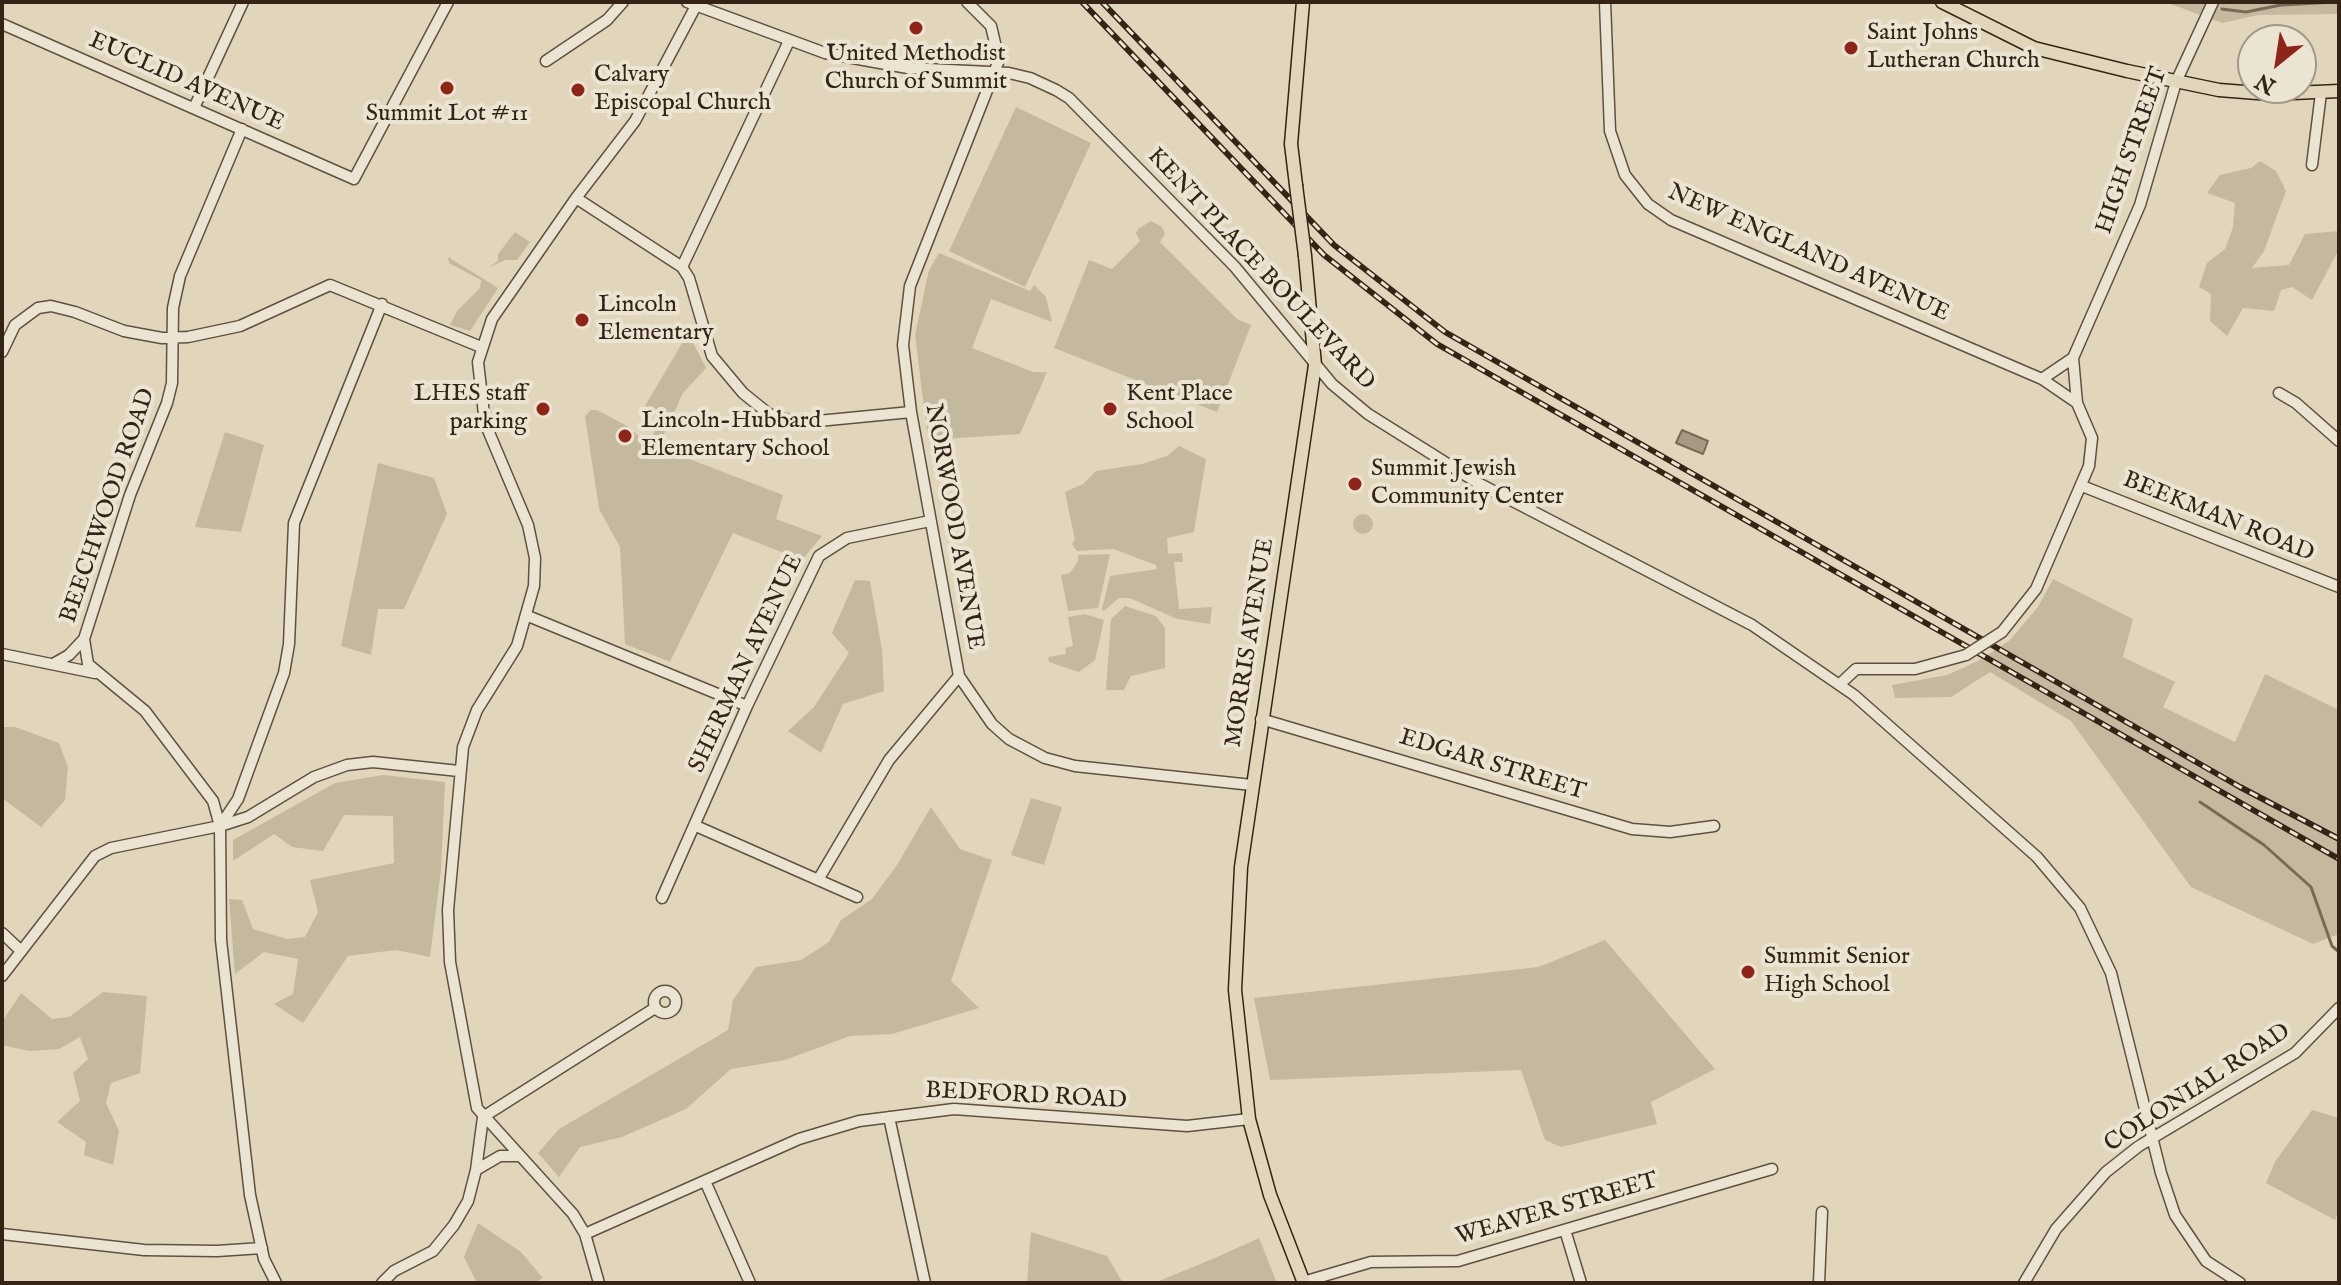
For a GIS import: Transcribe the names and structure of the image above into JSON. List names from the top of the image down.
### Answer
{
  "streets": {
    "main road": ["MORRIS AVENUE"],
    "street": [
      "EUCLID AVENUE",
      "HIGH STREET",
      "NEW ENGLAND AVENUE",
      "KENT PLACE BOULEVARD",
      "BEECHWOOD ROAD",
      "BEEKMAN ROAD",
      "NORWOOD AVENUE",
      "SHERMAN AVENUE",
      "EDGAR STREET",
      "COLONIAL ROAD",
      "BEDFORD ROAD",
      "WEAVER STREET"
    ]
  },
  "crossings": [
    ["EUCLID AVENUE", "BEECHWOOD ROAD"],
    ["HIGH STREET", "NEW ENGLAND AVENUE"],
    ["HIGH STREET", "KENT PLACE BOULEVARD"],
    ["HIGH STREET", "BEEKMAN ROAD"],
    ["KENT PLACE BOULEVARD", "NORWOOD AVENUE"],
    ["KENT PLACE BOULEVARD", "MORRIS AVENUE"],
    ["KENT PLACE BOULEVARD", "COLONIAL ROAD"],
    ["NORWOOD AVENUE", "MORRIS AVENUE"],
    ["NORWOOD AVENUE", "SHERMAN AVENUE"],
    ["MORRIS AVENUE", "EDGAR STREET"],
    ["MORRIS AVENUE", "BEDFORD ROAD"],
    ["MORRIS AVENUE", "WEAVER STREET"]
  ],
  "places": [
    "United Methodist Church of Summit",
    "Saint Johns Lutheran Church",
    "Summit Lot #11",
    "Calvary Episcopal Church",
    "Lincoln Elementary",
    "LHES staff parking",
    "Kent Place School",
    "Lincoln-Hubbard Elementary School",
    "Summit Jewish Community Center",
    "Summit Senior High School"
  ],
  "north": "bottom left"
}
